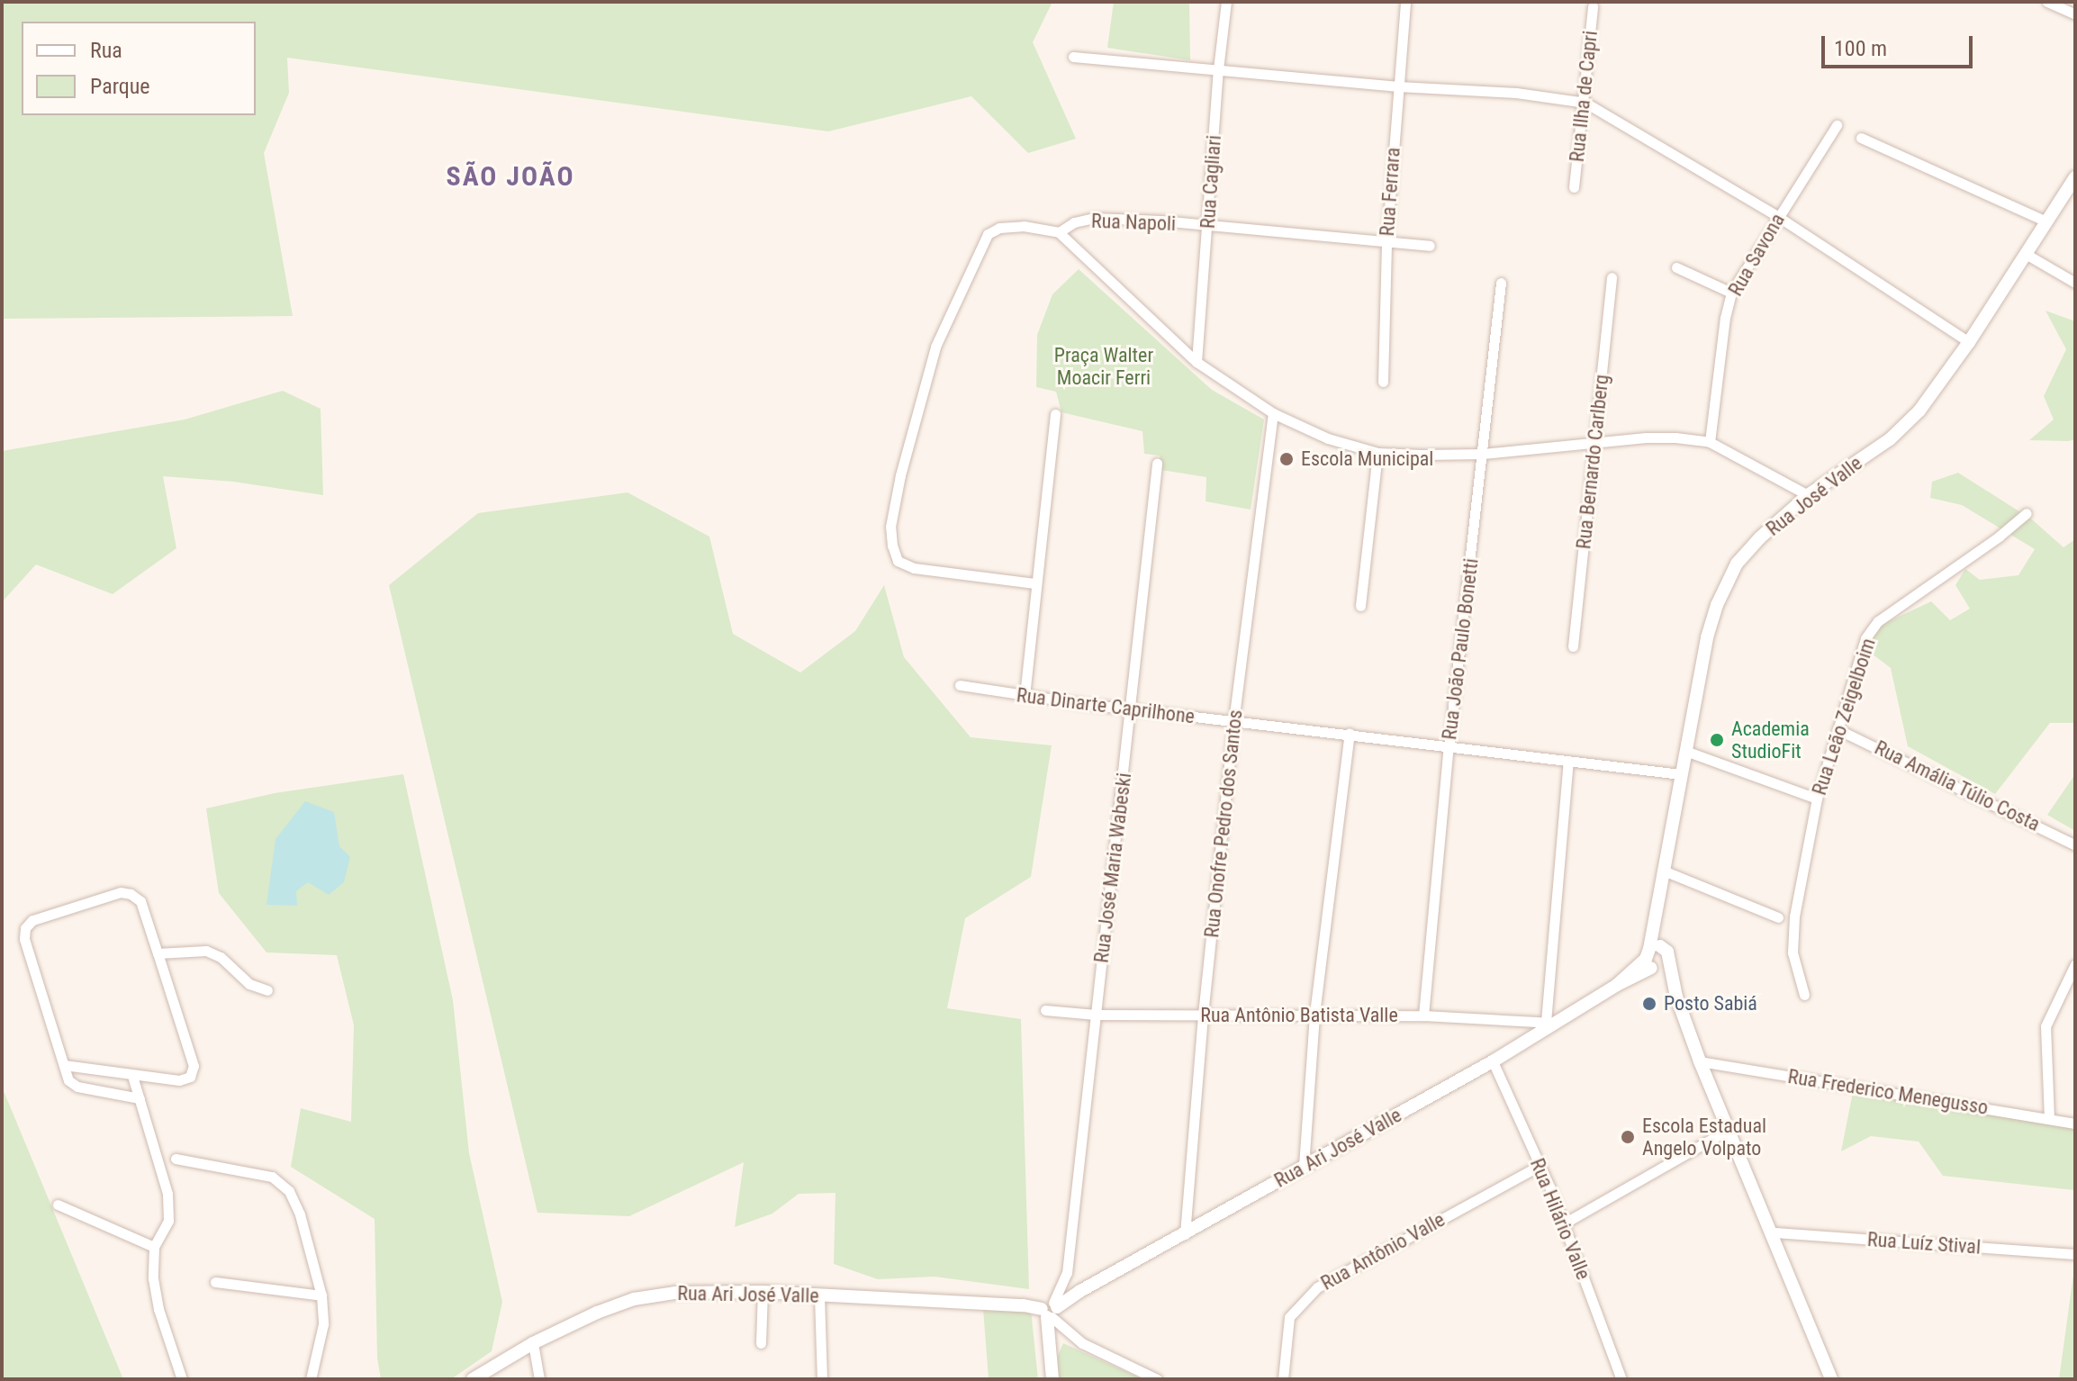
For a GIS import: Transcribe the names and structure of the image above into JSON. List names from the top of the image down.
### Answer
{
  "streets": {
    "street": [
      "Rua Ilha de Capri",
      "Rua Cagliari",
      "Rua Ferrara",
      "Rua Napoli",
      "Rua Savona",
      "Rua Bernardo Carlberg",
      "Rua José Valle",
      "Rua João Paulo Bonetti",
      "Rua Dinarte Caprilhone",
      "Rua Leão Zeigelboim",
      "Rua Amália Túlio Costa",
      "Rua Onofre Pedro dos Santos",
      "Rua José Maria Wabeski",
      "Rua Antônio Batista Valle",
      "Rua Frederico Menegusso",
      "Rua Ari José Valle",
      "Rua Hilário Valle",
      "Rua Luíz Stival",
      "Rua Antônio Valle"
    ]
  },
  "crossings": [
    ["Rua Cagliari", "Rua Napoli"],
    ["Rua Ferrara", "Rua Napoli"],
    ["Rua José Valle", "Rua Dinarte Caprilhone"],
    ["Rua José Valle", "Rua Frederico Menegusso"],
    ["Rua José Valle", "Rua Ari José Valle"],
    ["Rua José Valle", "Rua Luíz Stival"],
    ["Rua João Paulo Bonetti", "Rua Dinarte Caprilhone"],
    ["Rua João Paulo Bonetti", "Rua Antônio Batista Valle"],
    ["Rua Dinarte Caprilhone", "Rua Onofre Pedro dos Santos"],
    ["Rua Dinarte Caprilhone", "Rua José Maria Wabeski"],
    ["Rua Leão Zeigelboim", "Rua Amália Túlio Costa"],
    ["Rua Onofre Pedro dos Santos", "Rua Antônio Batista Valle"],
    ["Rua Onofre Pedro dos Santos", "Rua Ari José Valle"],
    ["Rua José Maria Wabeski", "Rua Antônio Batista Valle"],
    ["Rua José Maria Wabeski", "Rua Ari José Valle"],
    ["Rua Antônio Batista Valle", "Rua Ari José Valle"],
    ["Rua Ari José Valle", "Rua Hilário Valle"],
    ["Rua Hilário Valle", "Rua Antônio Valle"]
  ],
  "districts": ["SÃO JOÃO"],
  "parks": ["Praça Walter Moacir Ferri"],
  "places": [
    "Escola Municipal",
    "Academia StudioFit",
    "Posto Sabiá",
    "Escola Estadual Angelo Volpato"
  ],
  "legend": ["Rua", "Parque"],
  "scale_bar": "100 m"
}
